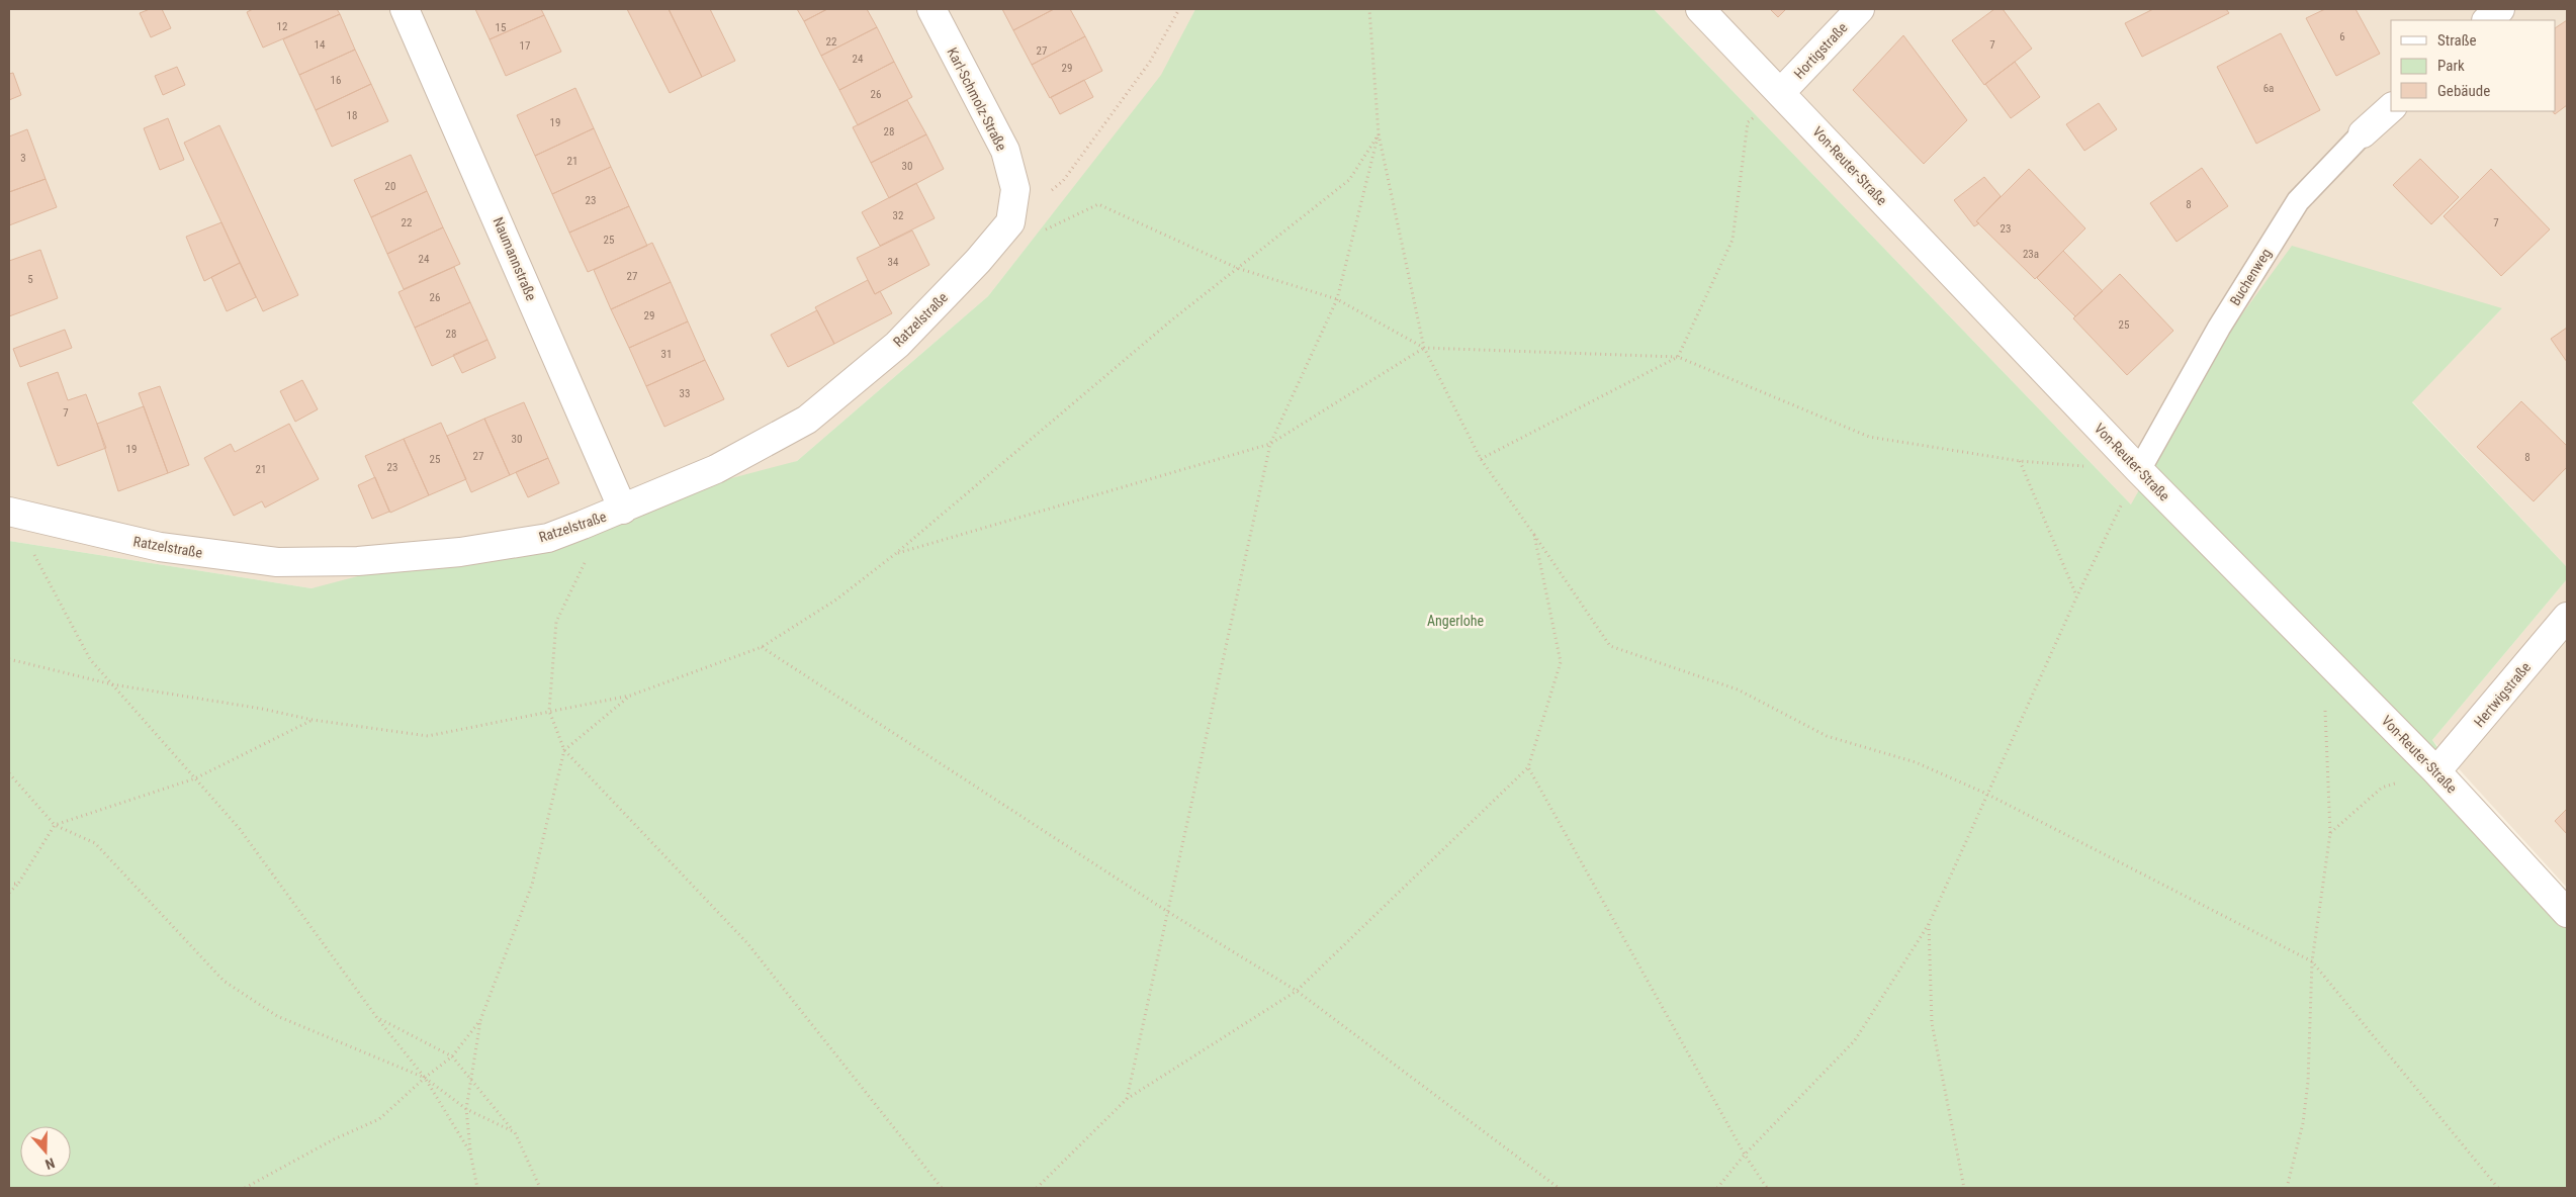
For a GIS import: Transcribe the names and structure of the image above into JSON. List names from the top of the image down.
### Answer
{
  "streets": {
    "street": [
      "Hortigstraße",
      "Karl-Schmolz-Straße",
      "Von-Reuter-Straße",
      "Naumannstraße",
      "Buchenweg",
      "Ratzelstraße",
      "Hertwigstraße"
    ]
  },
  "crossings": [
    ["Hortigstraße", "Von-Reuter-Straße"],
    ["Karl-Schmolz-Straße", "Ratzelstraße"],
    ["Von-Reuter-Straße", "Buchenweg"],
    ["Von-Reuter-Straße", "Hertwigstraße"],
    ["Naumannstraße", "Ratzelstraße"]
  ],
  "parks": ["Angerlohe"],
  "house_numbers": [
    "12",
    "15",
    "6",
    "22",
    "14",
    "7",
    "17",
    "27",
    "24",
    "29",
    "16",
    "6a",
    "26",
    "18",
    "19",
    "28",
    "3",
    "21",
    "30",
    "20",
    "23",
    "8",
    "32",
    "22",
    "7",
    "23",
    "25",
    "23a",
    "24",
    "34",
    "27",
    "5",
    "26",
    "29",
    "25",
    "28",
    "31",
    "33",
    "7",
    "30",
    "19",
    "27",
    "8",
    "25",
    "23",
    "21"
  ],
  "legend": ["Straße", "Park", "Gebäude"],
  "north": "bottom"
}
